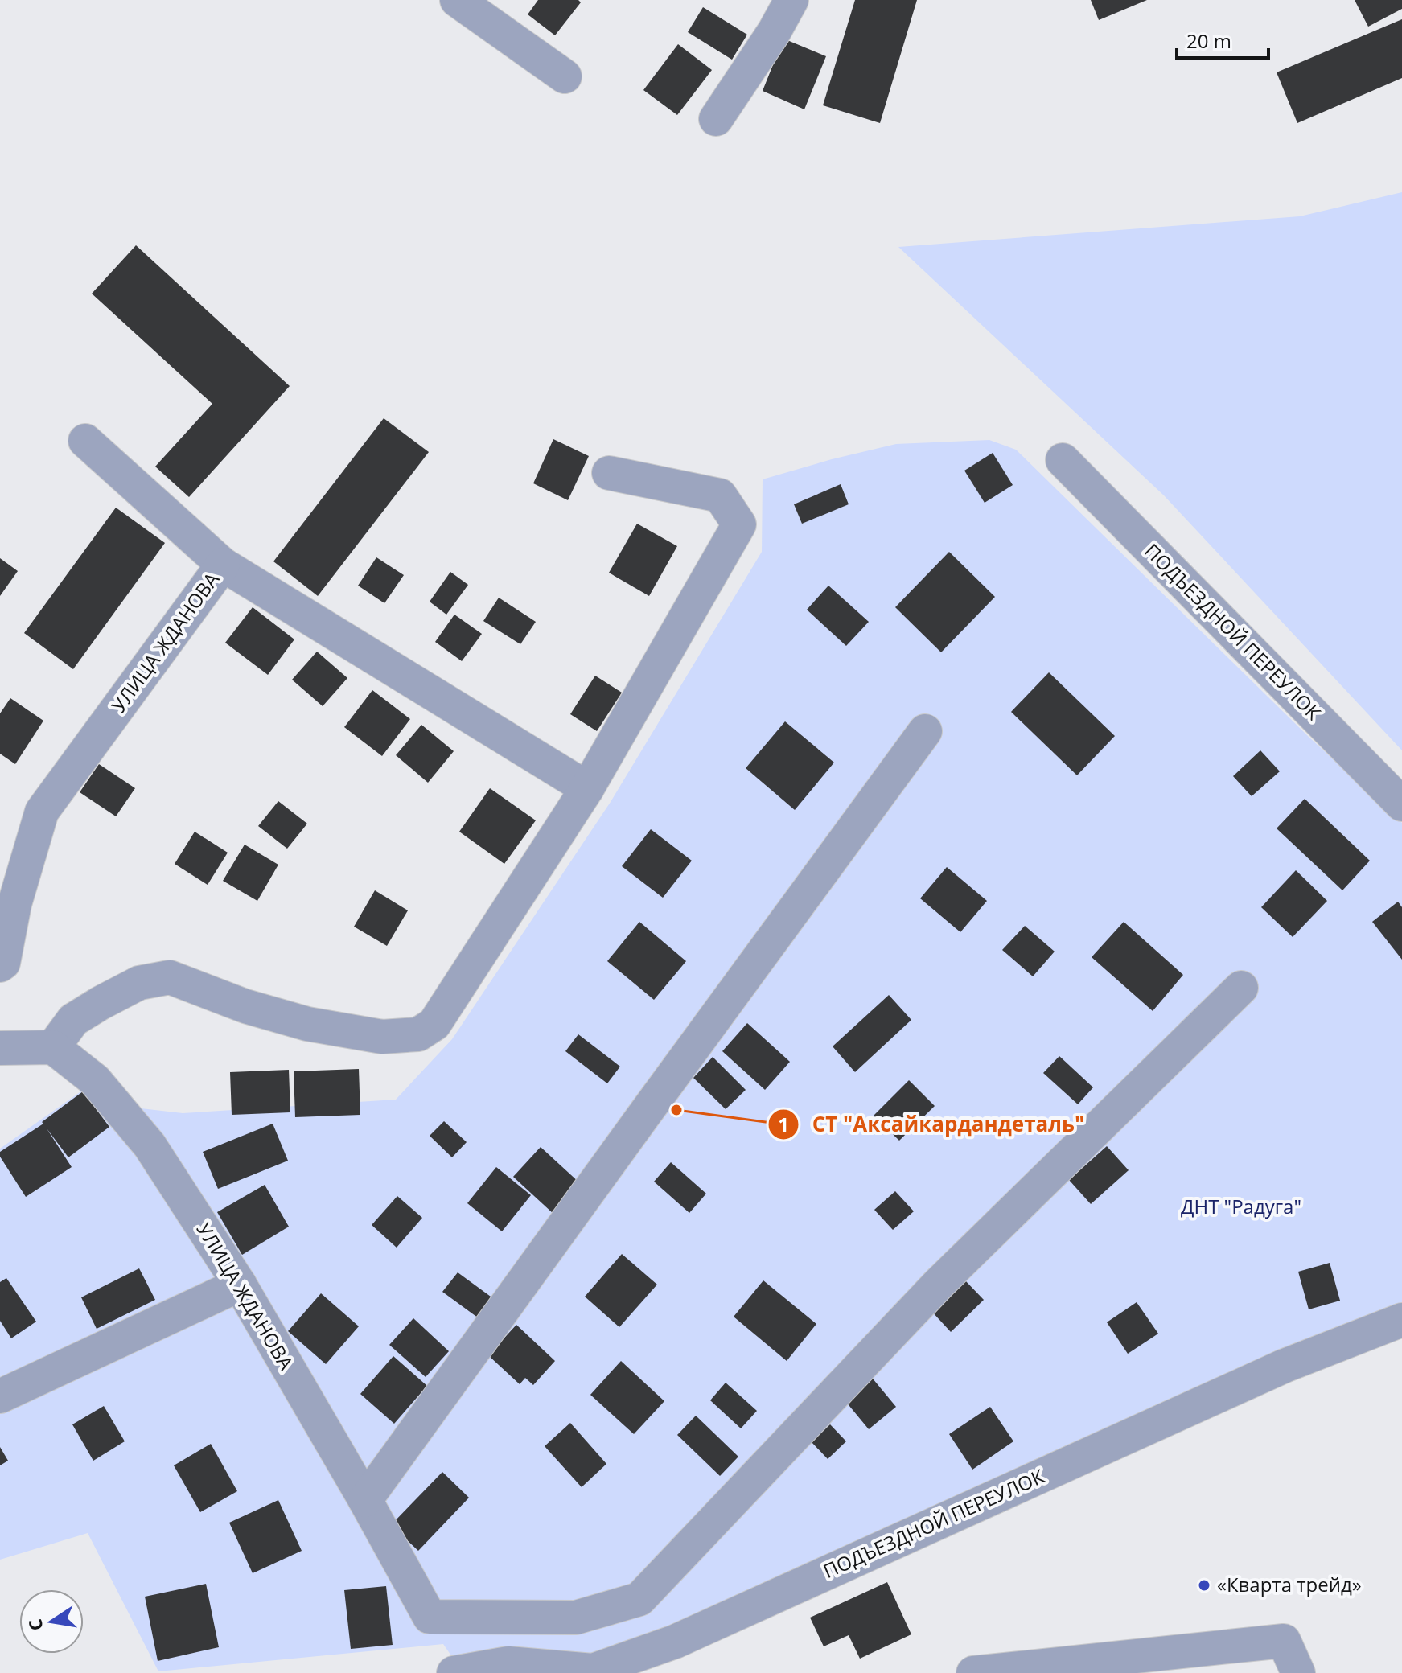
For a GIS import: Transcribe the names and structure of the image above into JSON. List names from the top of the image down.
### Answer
{
  "streets": {
    "street": ["ПОДЪЕЗДНОЙ ПЕРЕУЛОК", "УЛИЦА ЖДАНОВА"]
  },
  "parks": ["ДНТ \"Радуга\""],
  "places": ["СТ \"Аксайкардандеталь\"", "«Кварта трейд»"],
  "scale_bar": "20 m",
  "north": "left"
}
